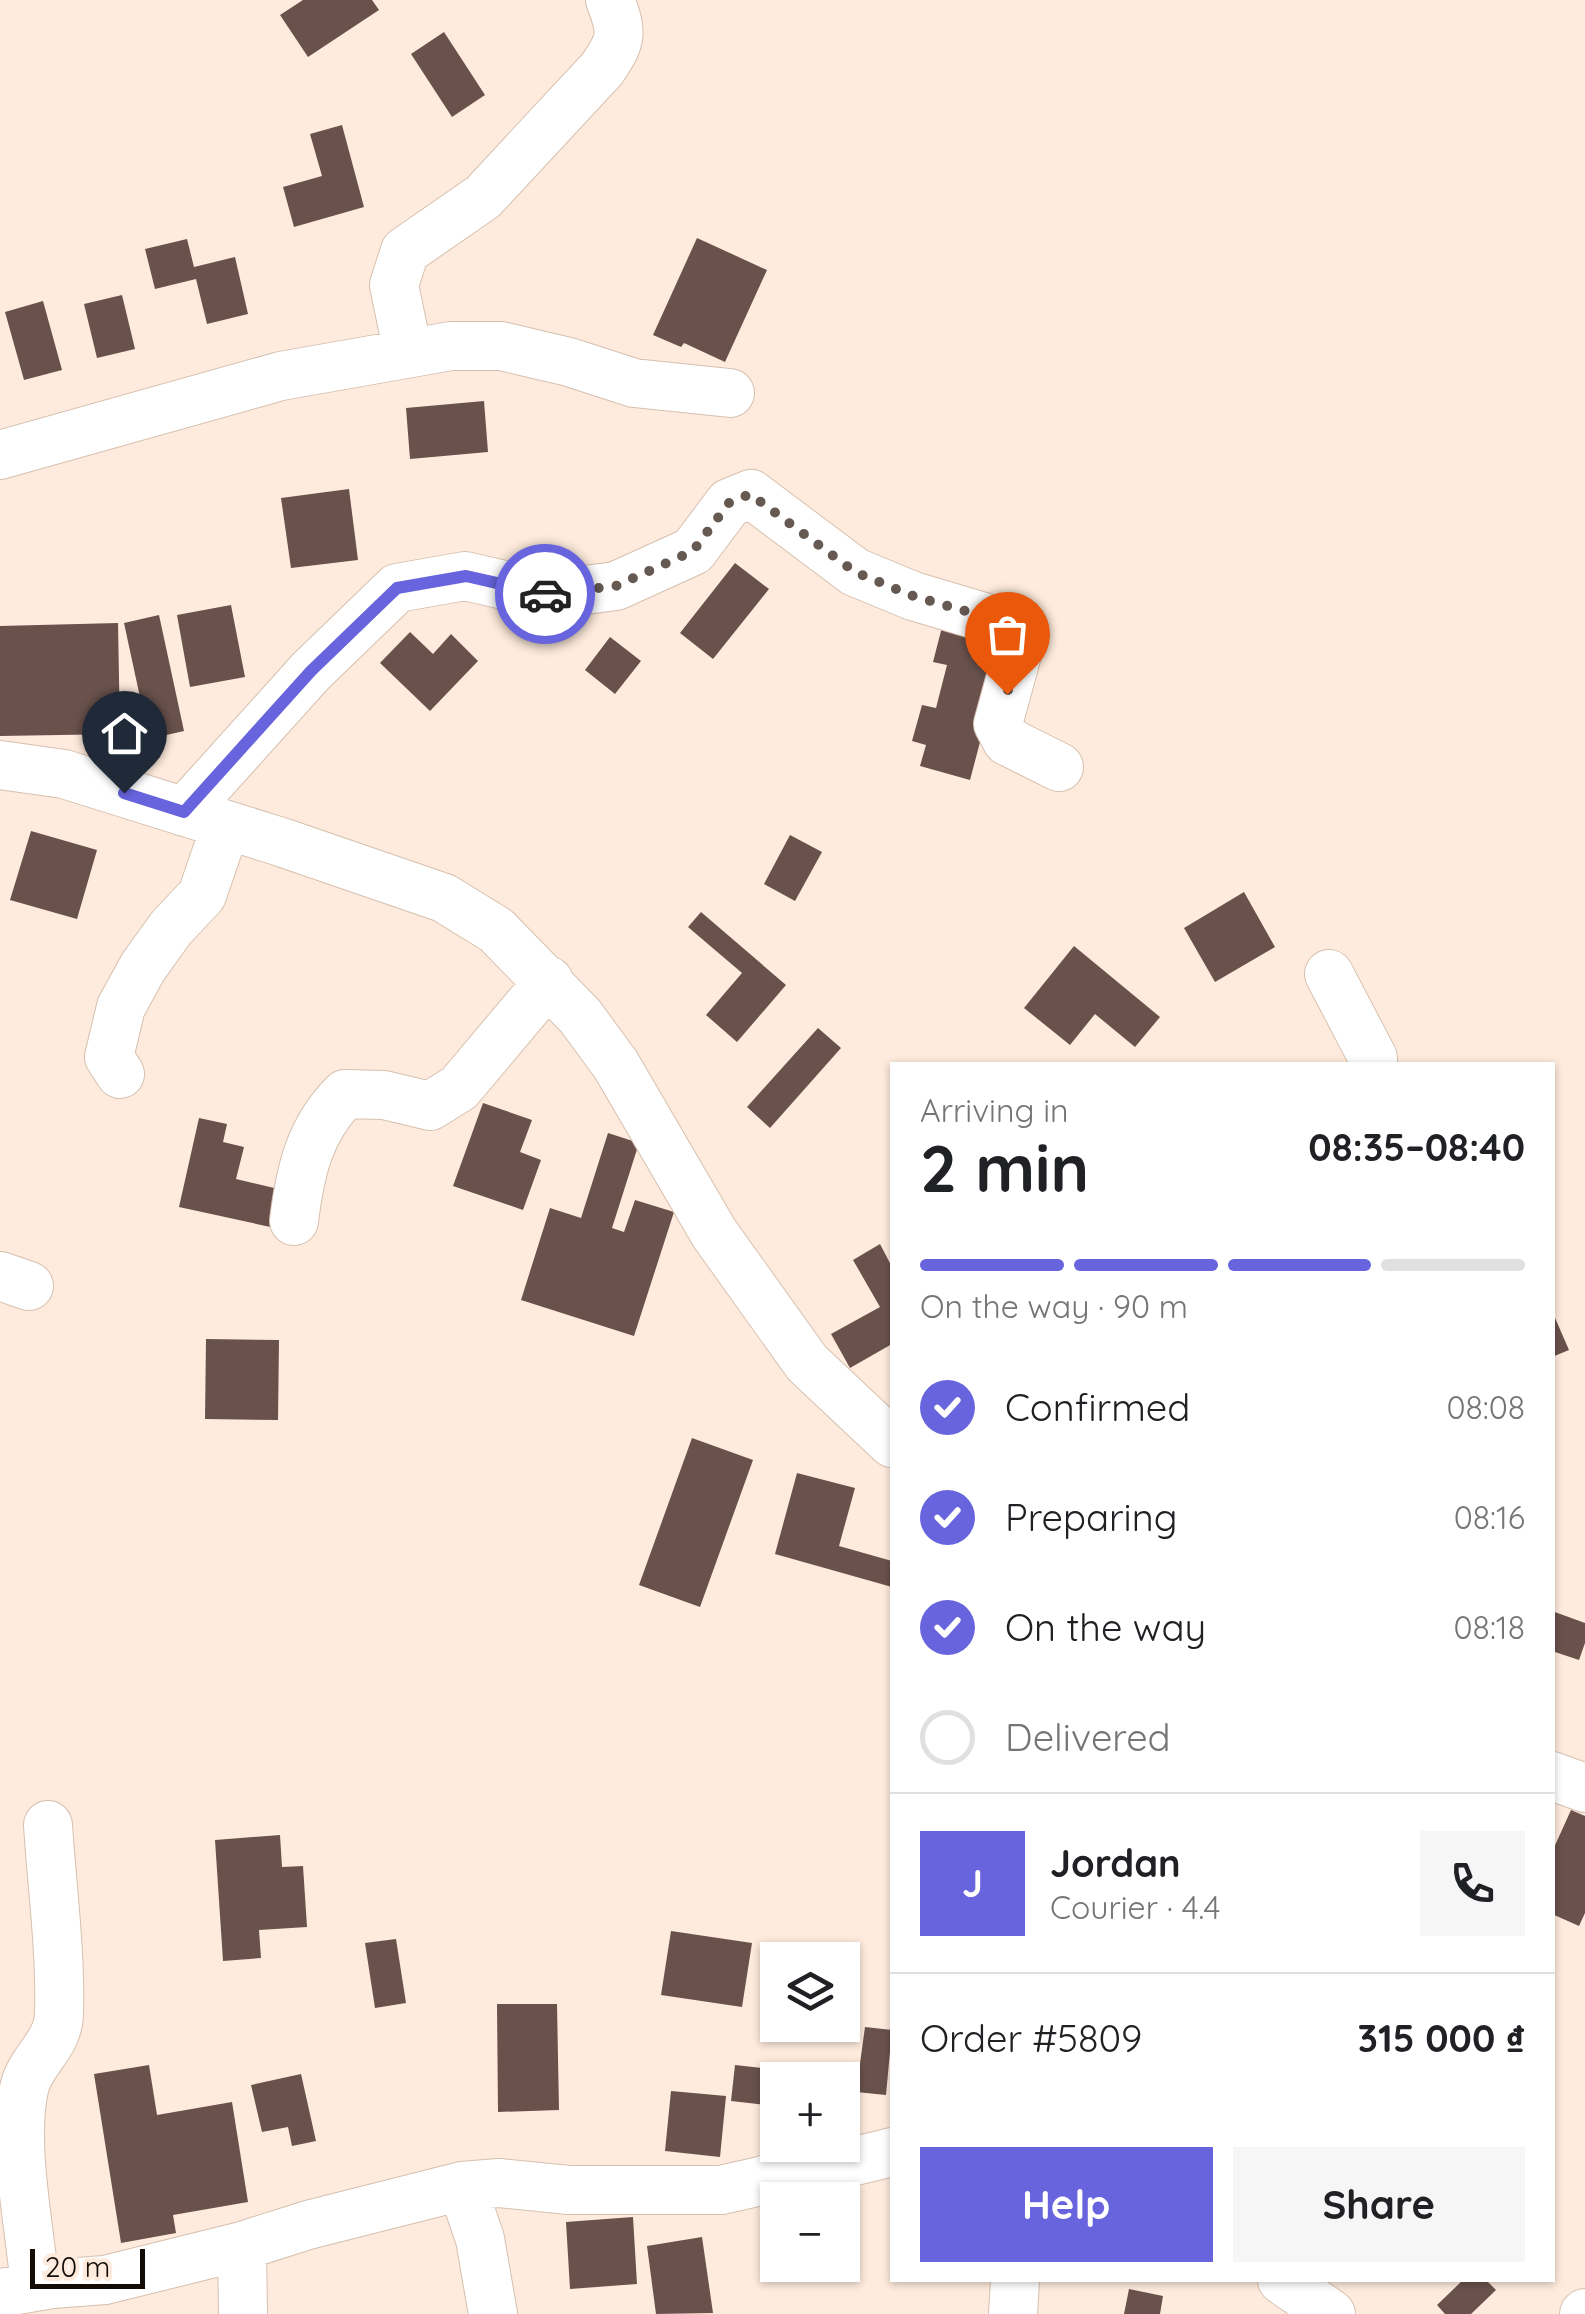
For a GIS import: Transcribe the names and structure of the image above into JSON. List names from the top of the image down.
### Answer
{
  "scale_bar": "20 m",
  "page": {
    "heading": ["2 min", "Arriving in", "08:35–08:40"],
    "panel": [
      "Jordan",
      "Courier · 4.4",
      "Order #5809",
      "315 000 ₫"
    ],
    "bar": "On the way · 90 m",
    "list": [
      ["Confirmed", "08:08"],
      ["Preparing", "08:16"],
      ["On the way", "08:18"],
      "Delivered"
    ],
    "round": "J",
    "map_buttons": ["+", "−"],
    "buttons": ["Help", "Share"],
    "scale": "20 m"
  }
}
